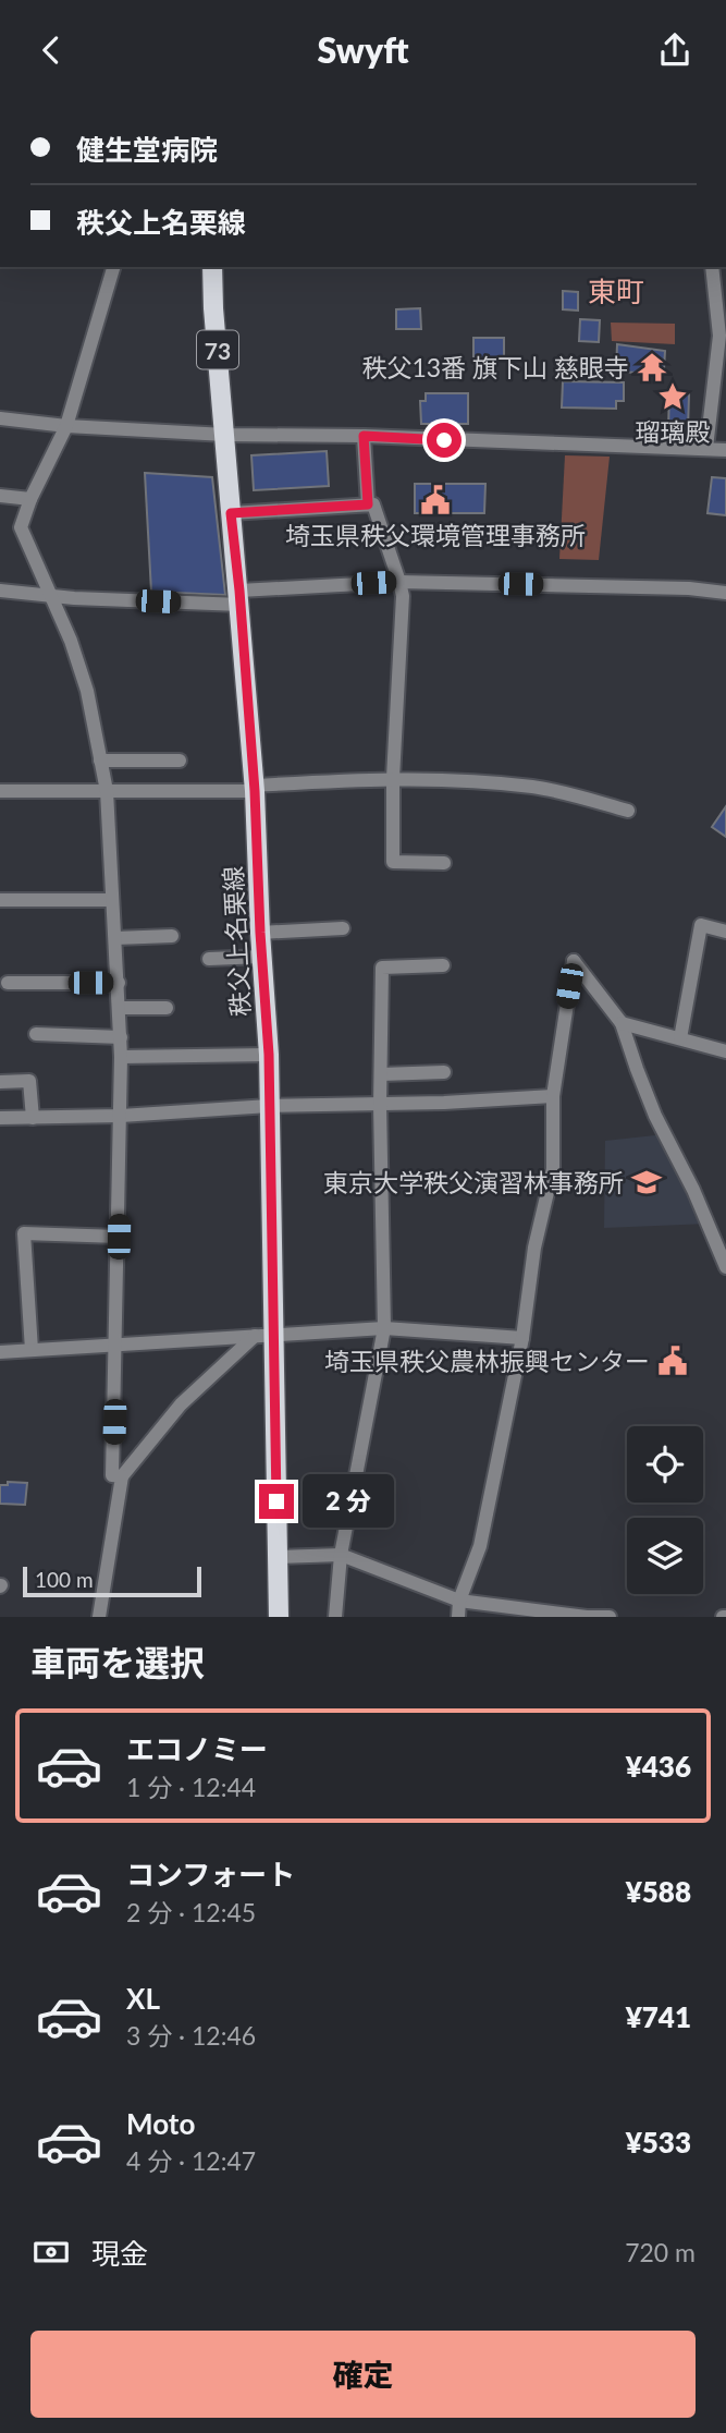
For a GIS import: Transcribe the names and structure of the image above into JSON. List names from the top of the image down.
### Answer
{
  "streets": {
    "main road": ["73", "秩父上名栗線"]
  },
  "districts": ["東町"],
  "places": {
    "temple": ["秩父13番 旗下山 慈眼寺"],
    "place": ["瑠璃殿"],
    "public building": ["埼玉県秩父環境管理事務所", "埼玉県秩父農林振興センター"],
    "school or university": ["東京大学秩父演習林事務所"]
  },
  "scale_bar": "100 m",
  "page": {
    "header": "Swyft",
    "banner": ["健生堂病院", "秩父上名栗線"],
    "bubble": "2 分",
    "scale": "100 m",
    "heading": "車両を選択",
    "list": [
      {
        "name": "エコノミー",
        "note": "1 分 · 12:44",
        "value": "¥436"
      },
      {
        "name": "コンフォート",
        "note": "2 分 · 12:45",
        "value": "¥588"
      },
      {
        "name": "XL",
        "note": "3 分 · 12:46",
        "value": "¥741"
      },
      {
        "name": "Moto",
        "note": "4 分 · 12:47",
        "value": "¥533"
      }
    ],
    "pay": ["現金", "720 m"],
    "buttons": "確定"
  }
}
